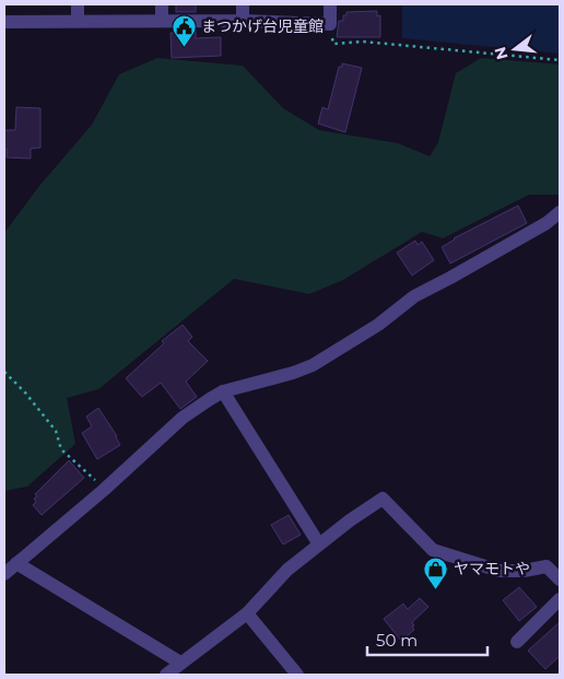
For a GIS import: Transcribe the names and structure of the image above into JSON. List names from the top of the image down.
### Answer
{
  "places": {
    "public building": ["まつかげ台児童館"],
    "shop": ["ヤマモトや"]
  },
  "scale_bar": "50 m",
  "north": "left"
}
